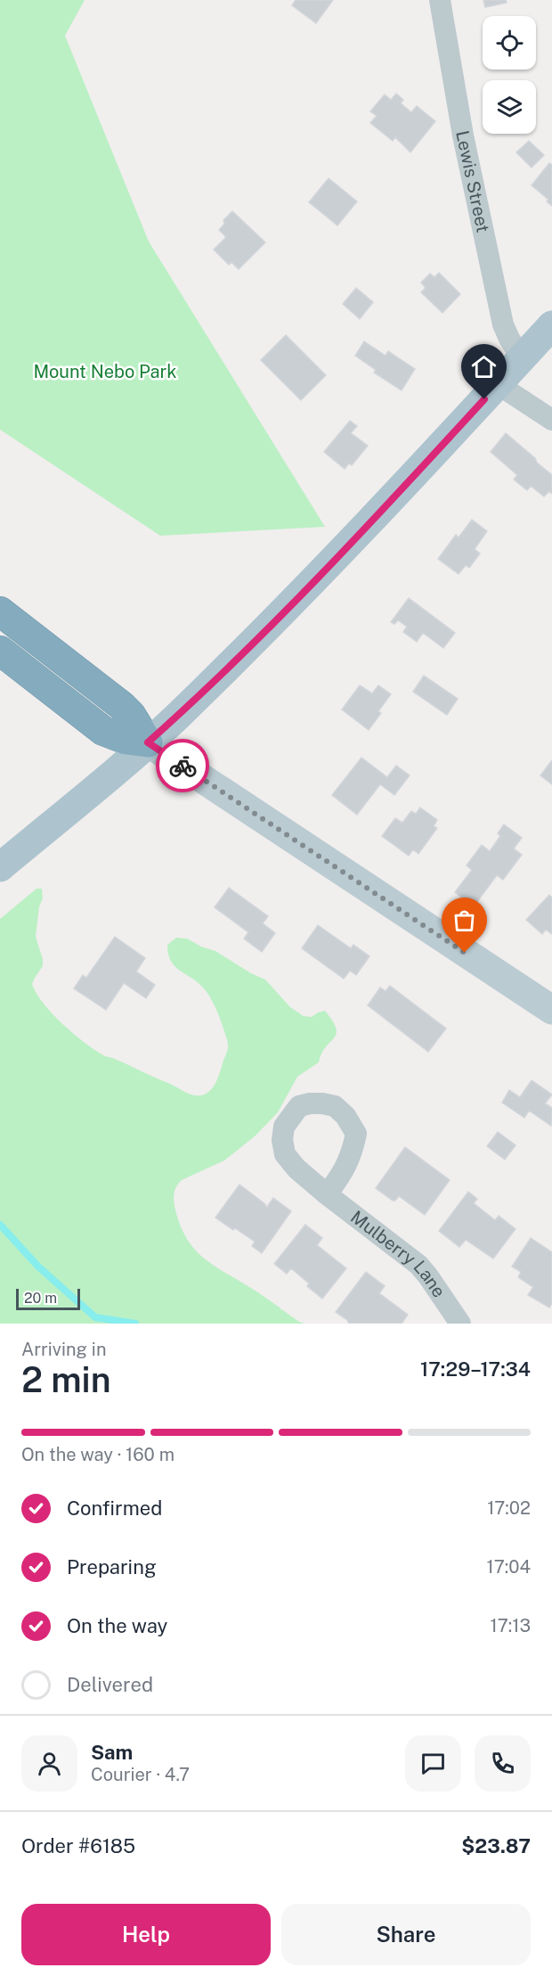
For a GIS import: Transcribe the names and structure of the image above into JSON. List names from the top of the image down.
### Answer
{
  "streets": {
    "street": ["Lewis Street", "Mulberry Lane"]
  },
  "parks": ["Mount Nebo Park"],
  "scale_bar": "20 m",
  "page": {
    "scale": "20 m",
    "heading": ["2 min", "Arriving in", "17:29–17:34"],
    "panel": [
      "Sam",
      "Courier · 4.7",
      "Order #6185",
      "$23.87"
    ],
    "bar": "On the way · 160 m",
    "list": [
      ["Confirmed", "17:02"],
      ["Preparing", "17:04"],
      ["On the way", "17:13"],
      "Delivered"
    ],
    "buttons": ["Help", "Share"]
  }
}
